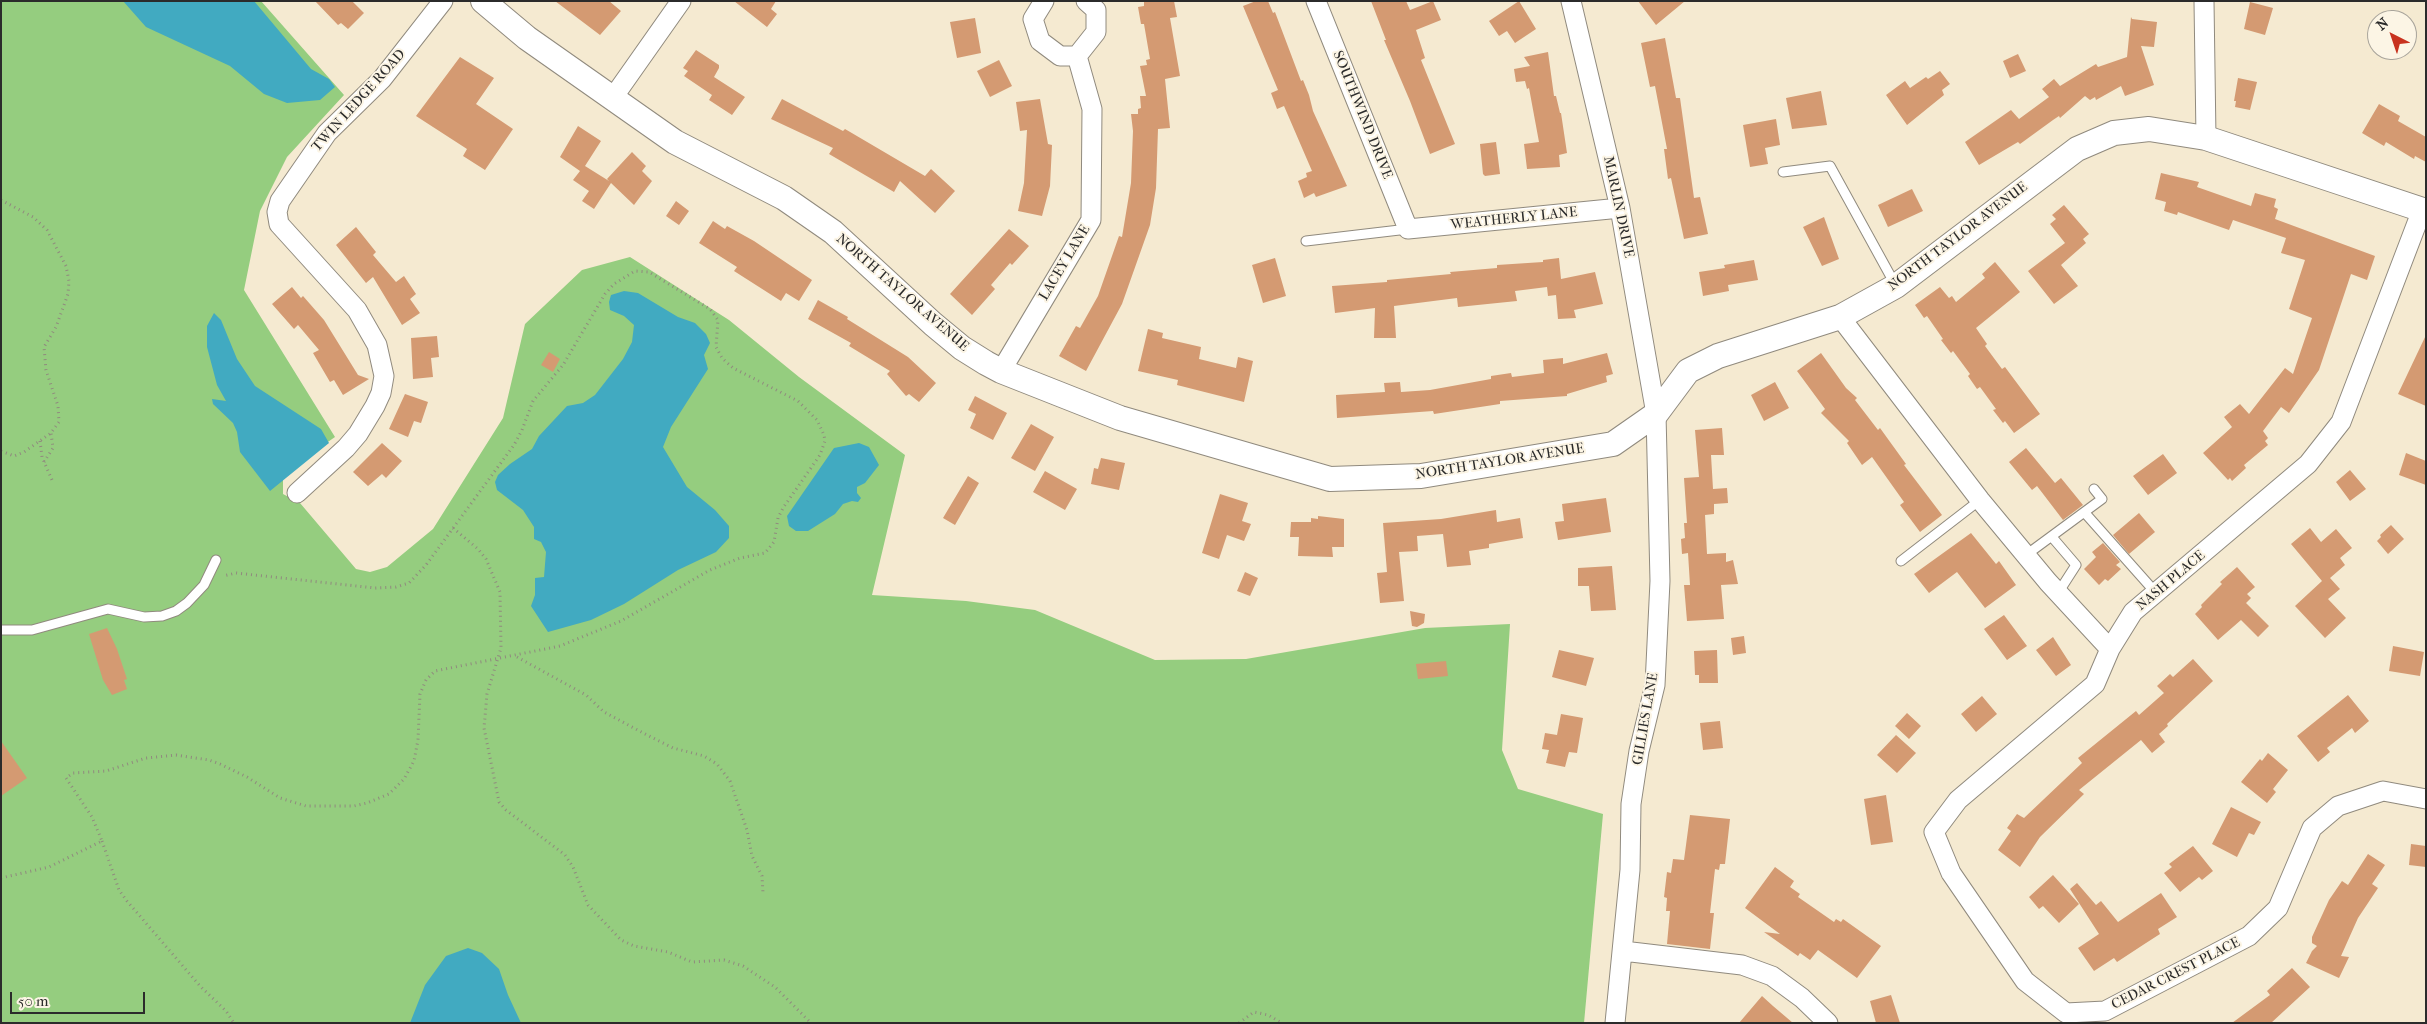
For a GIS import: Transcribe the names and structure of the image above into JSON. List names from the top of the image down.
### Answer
{
  "streets": {
    "street": [
      "TWIN LEDGE ROAD",
      "SOUTHWIND DRIVE",
      "MARLIN DRIVE",
      "WEATHERLY LANE",
      "NORTH TAYLOR AVENUE",
      "LACEY LANE",
      "NASH PLACE",
      "GILLIES LANE",
      "CEDAR CREST PLACE"
    ]
  },
  "crossings": [
    ["SOUTHWIND DRIVE", "WEATHERLY LANE"],
    ["MARLIN DRIVE", "WEATHERLY LANE"],
    ["MARLIN DRIVE", "NORTH TAYLOR AVENUE"],
    ["MARLIN DRIVE", "GILLIES LANE"],
    ["NORTH TAYLOR AVENUE", "LACEY LANE"],
    ["NORTH TAYLOR AVENUE", "NASH PLACE"],
    ["NORTH TAYLOR AVENUE", "GILLIES LANE"],
    ["NASH PLACE", "CEDAR CREST PLACE"]
  ],
  "scale_bar": "50 m",
  "north": "top left"
}
